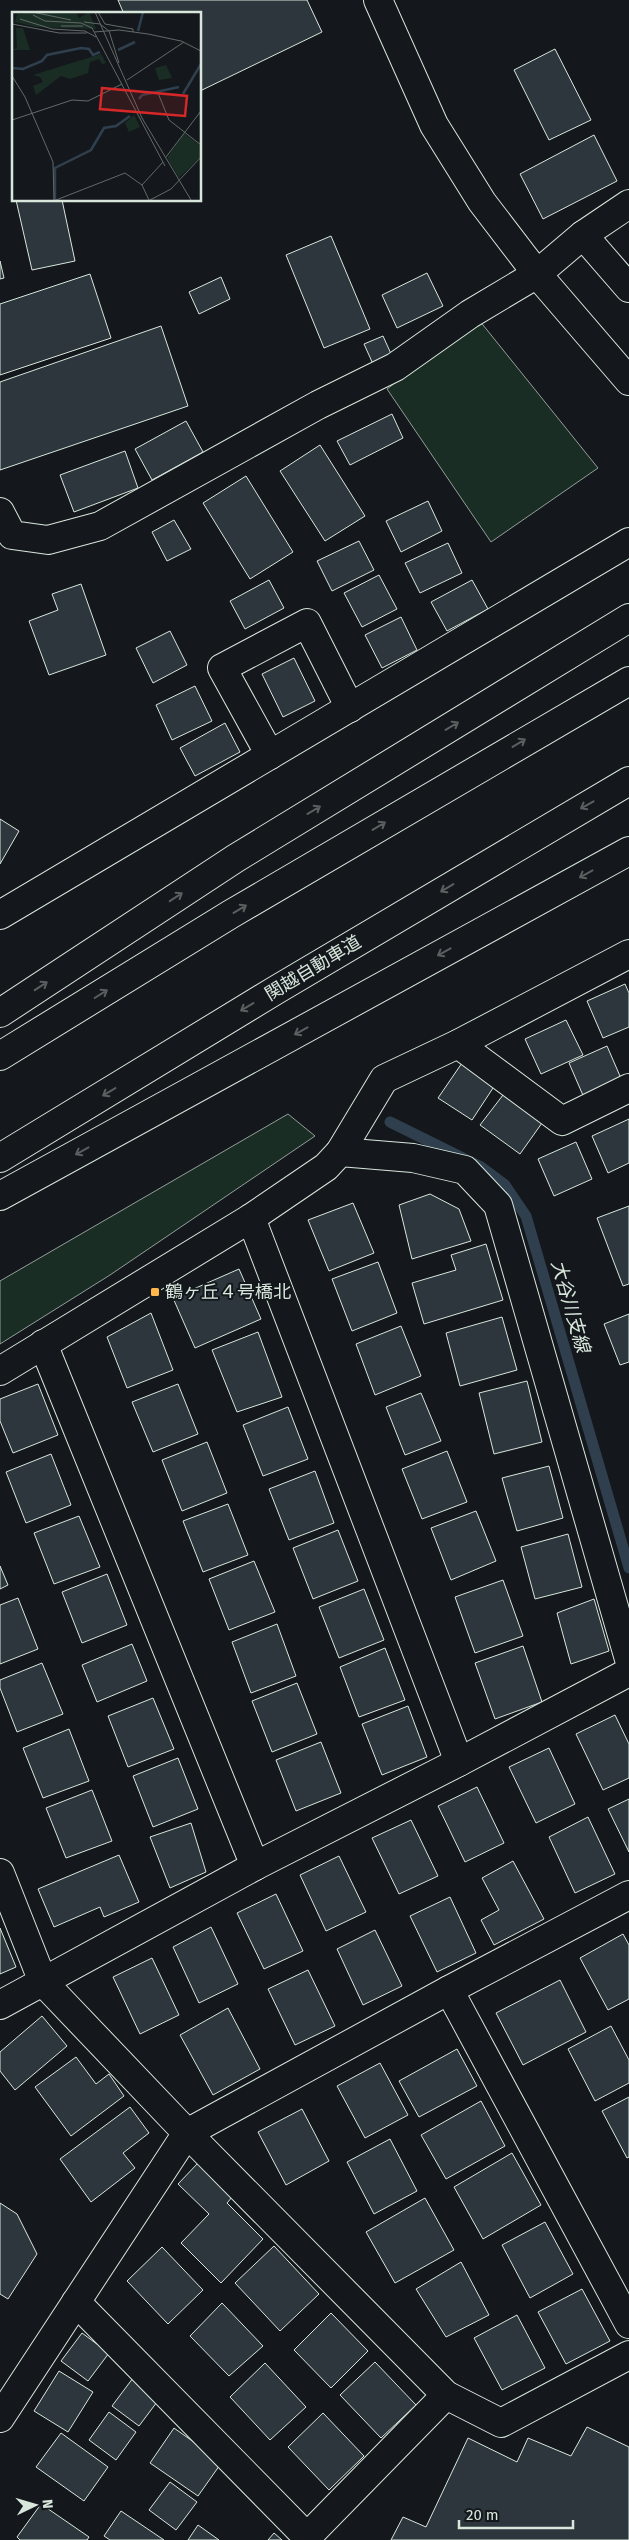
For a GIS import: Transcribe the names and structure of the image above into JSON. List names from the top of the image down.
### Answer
{
  "streets": {
    "main road": ["関越自動車道"]
  },
  "water": ["大谷川支線"],
  "places": {
    "transit": ["鶴ヶ丘４号橋北"]
  },
  "scale_bar": "20 m",
  "north": "right"
}
